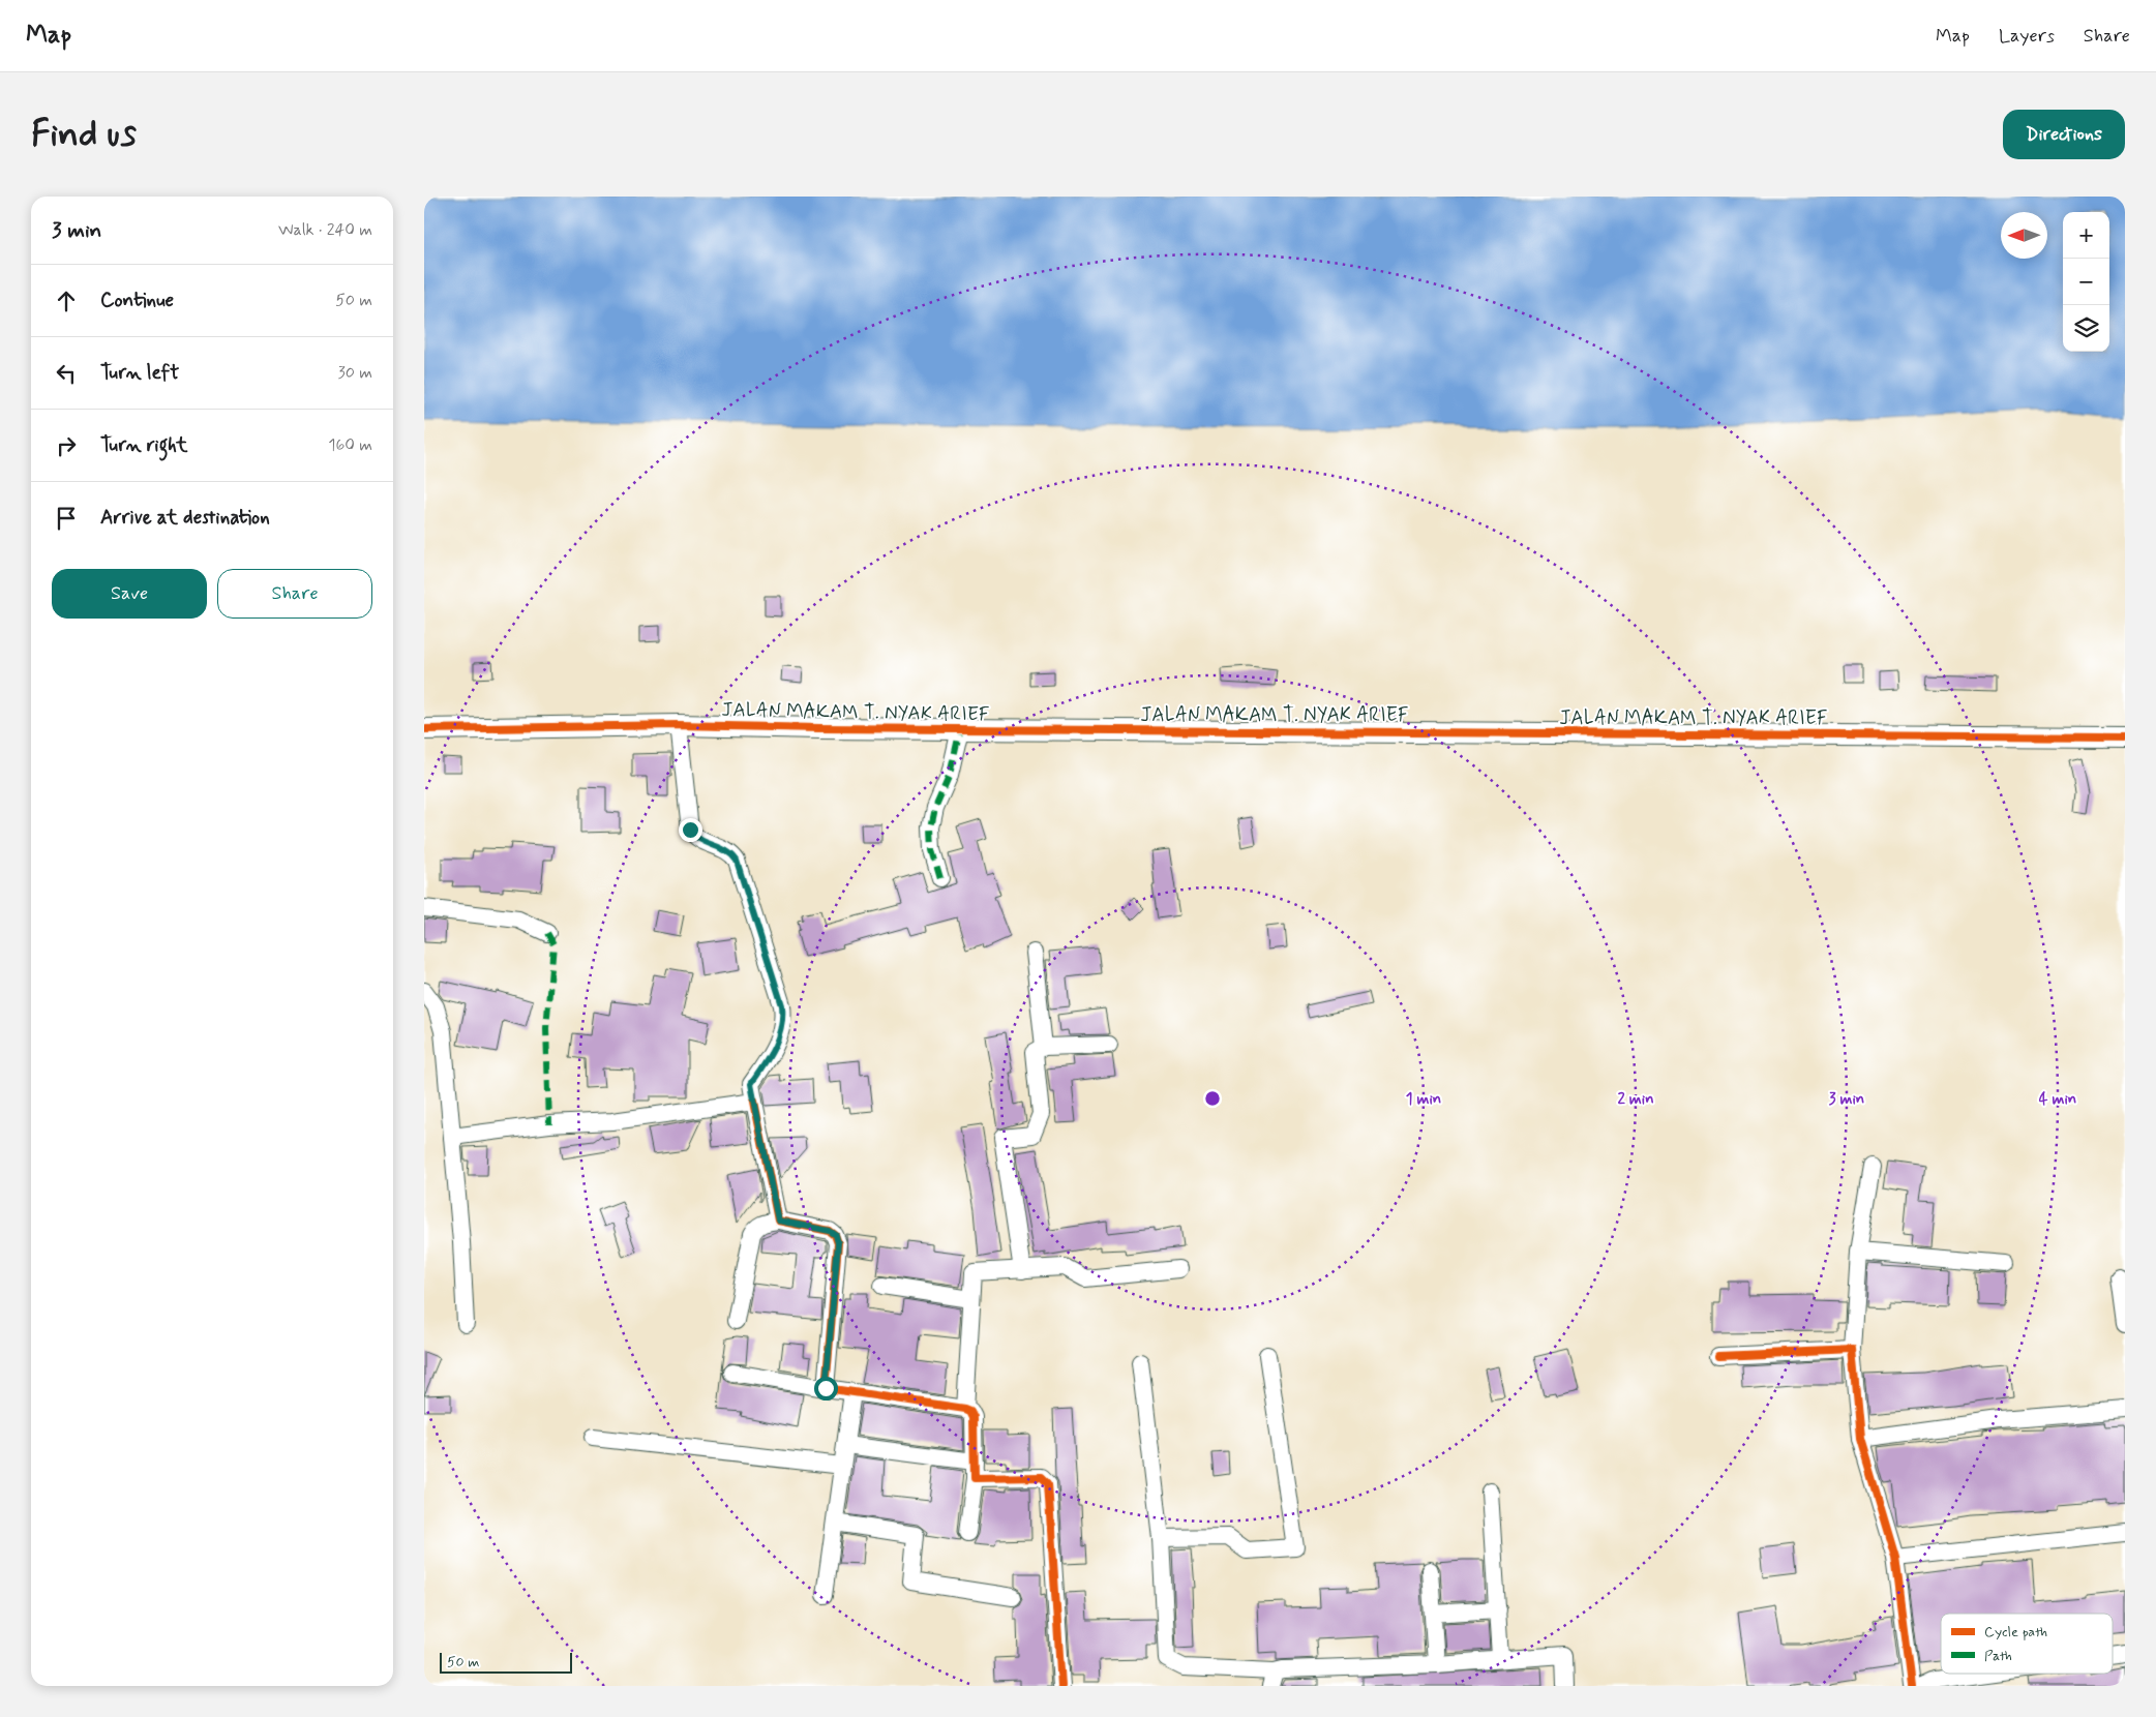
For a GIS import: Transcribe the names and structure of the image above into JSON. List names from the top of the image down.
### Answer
{
  "streets": {
    "street": ["JALAN MAKAM T. NYAK ARIEF"]
  },
  "legend": ["Cycle path", "Path"],
  "scale_bar": "50 m",
  "north": "left",
  "page": {
    "header": "Map",
    "nav": ["Map", "Layers", "Share"],
    "buttons": [
      "Directions",
      ["Save", "Share"]
    ],
    "title": "Find us",
    "heading": ["3 min", "Walk · 240 m"],
    "map_buttons": ["+", "−"],
    "list": [
      ["Continue", "50 m"],
      ["Turn left", "30 m"],
      ["Turn right", "160 m"],
      "Arrive at destination"
    ],
    "scale": "50 m"
  },
  "rings": [
    "1 min",
    "2 min",
    "3 min",
    "4 min"
  ]
}
